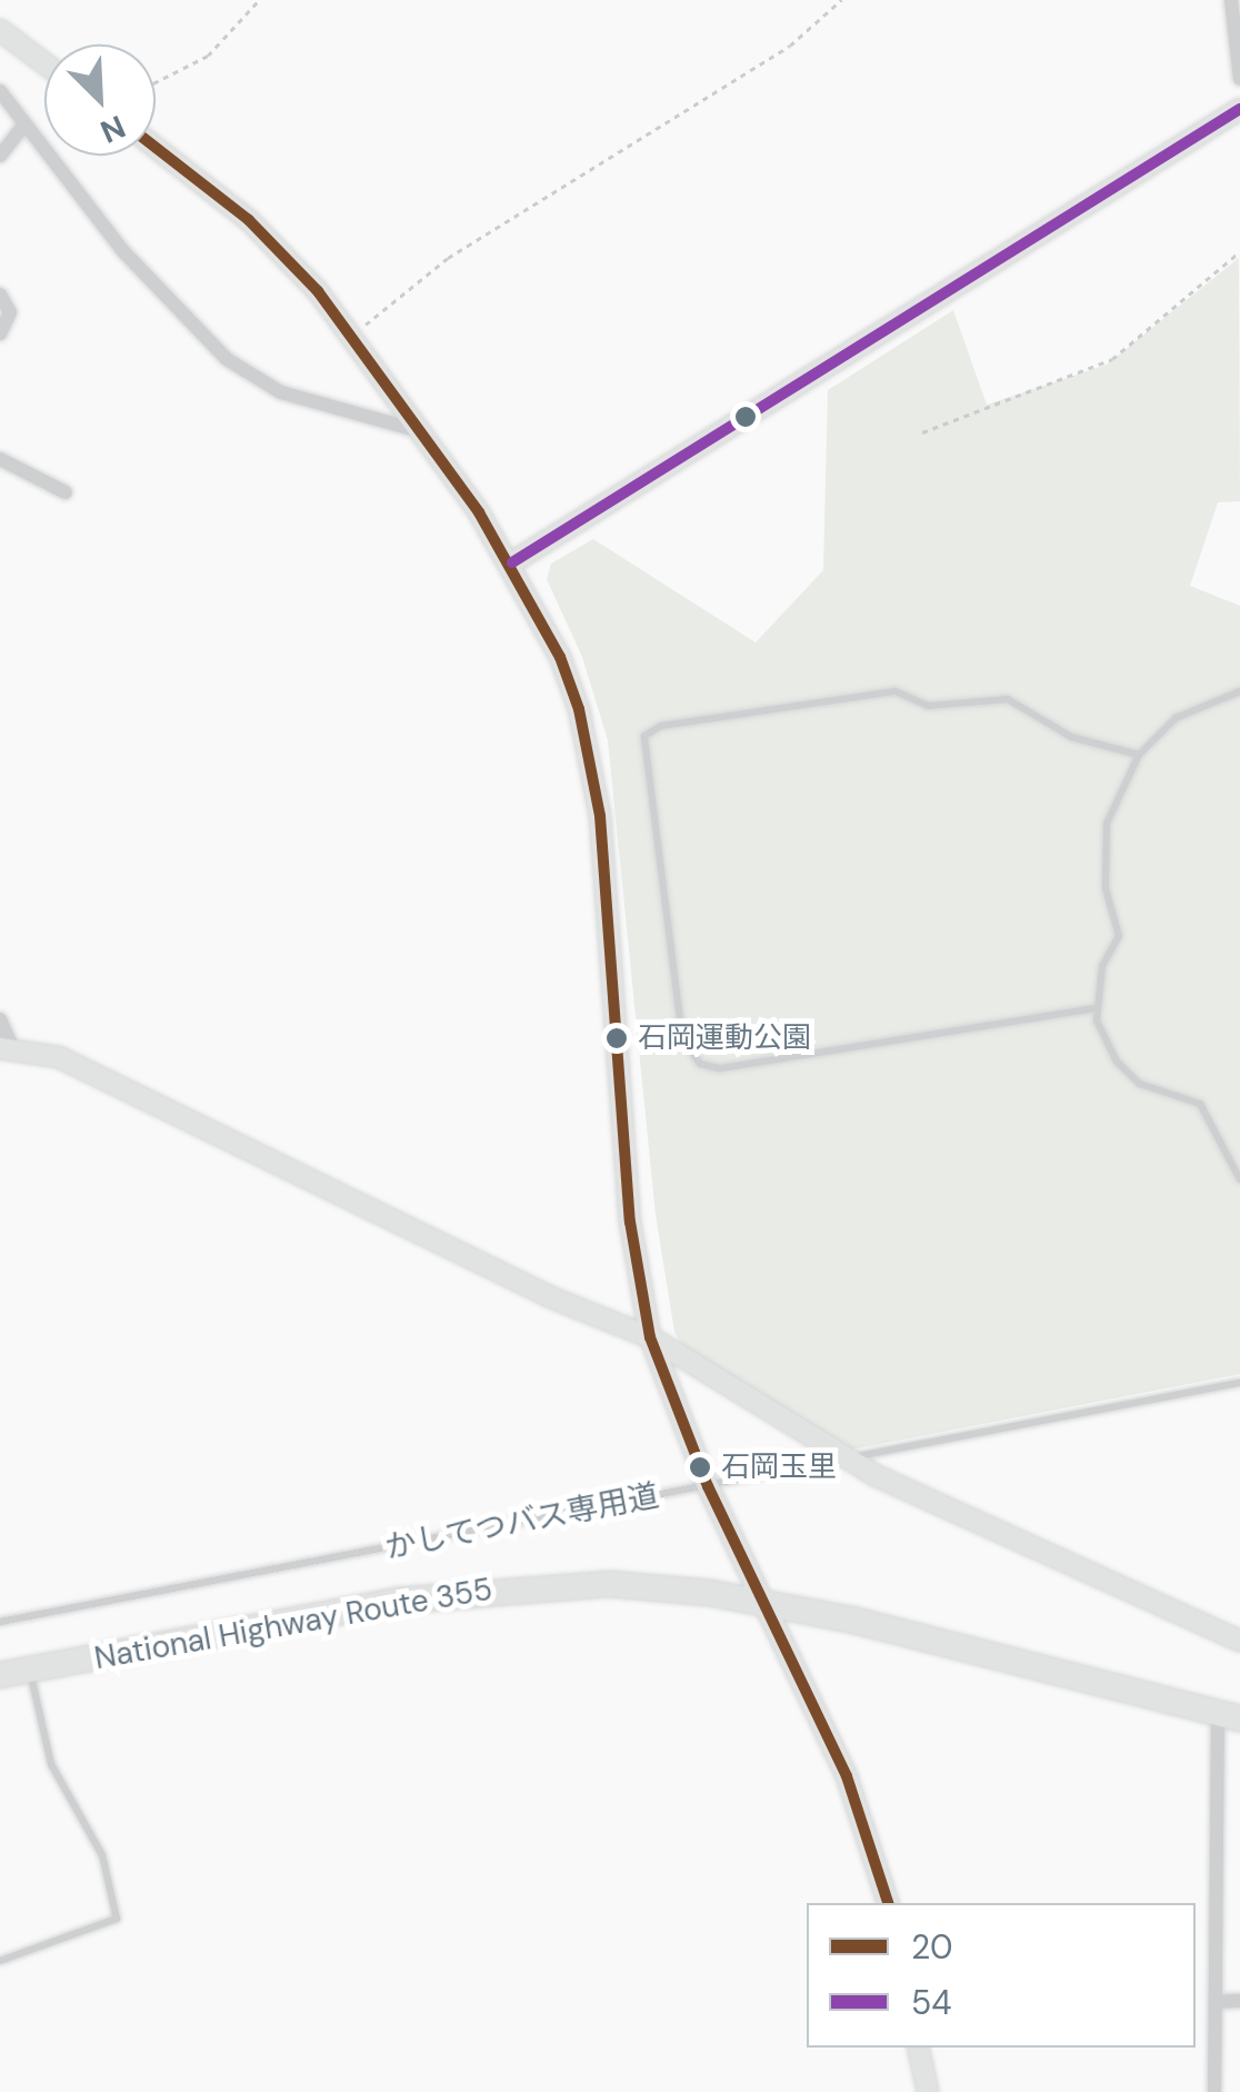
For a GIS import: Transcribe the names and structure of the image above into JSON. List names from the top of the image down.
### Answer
{
  "streets": {
    "highway": ["National Highway Route 355"],
    "lane": ["かしてつバス専用道"]
  },
  "places": ["石岡運動公園", "石岡玉里"],
  "lines": ["transit line 54", "transit line 20"],
  "legend": ["20", "54"],
  "north": "bottom right"
}
